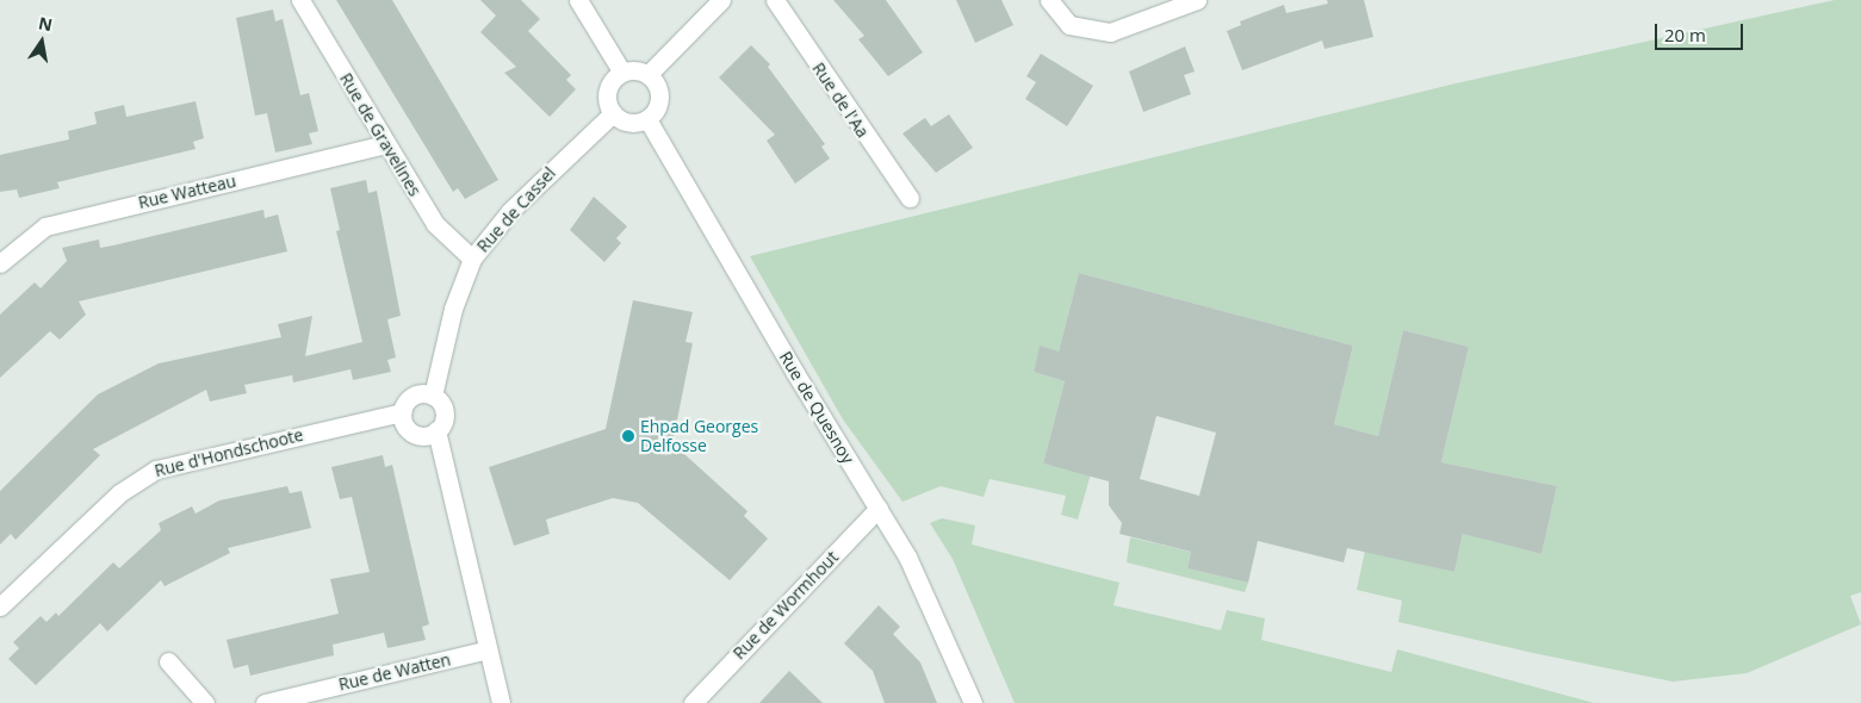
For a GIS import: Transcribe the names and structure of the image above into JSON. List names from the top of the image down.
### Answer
{
  "streets": {
    "street": [
      "Rue de l'Aa",
      "Rue de Gravelines",
      "Rue Watteau",
      "Rue de Cassel",
      "Rue de Quesnoy",
      "Rue d'Hondschoote",
      "Rue de Wormhout",
      "Rue de Watten"
    ]
  },
  "crossings": [
    ["Rue de Gravelines", "Rue Watteau"],
    ["Rue de Gravelines", "Rue de Cassel"],
    ["Rue de Cassel", "Rue de Quesnoy"],
    ["Rue de Cassel", "Rue d'Hondschoote"],
    ["Rue de Quesnoy", "Rue de Wormhout"]
  ],
  "places": ["Ehpad Georges Delfosse"],
  "scale_bar": "20 m",
  "north": "top"
}
